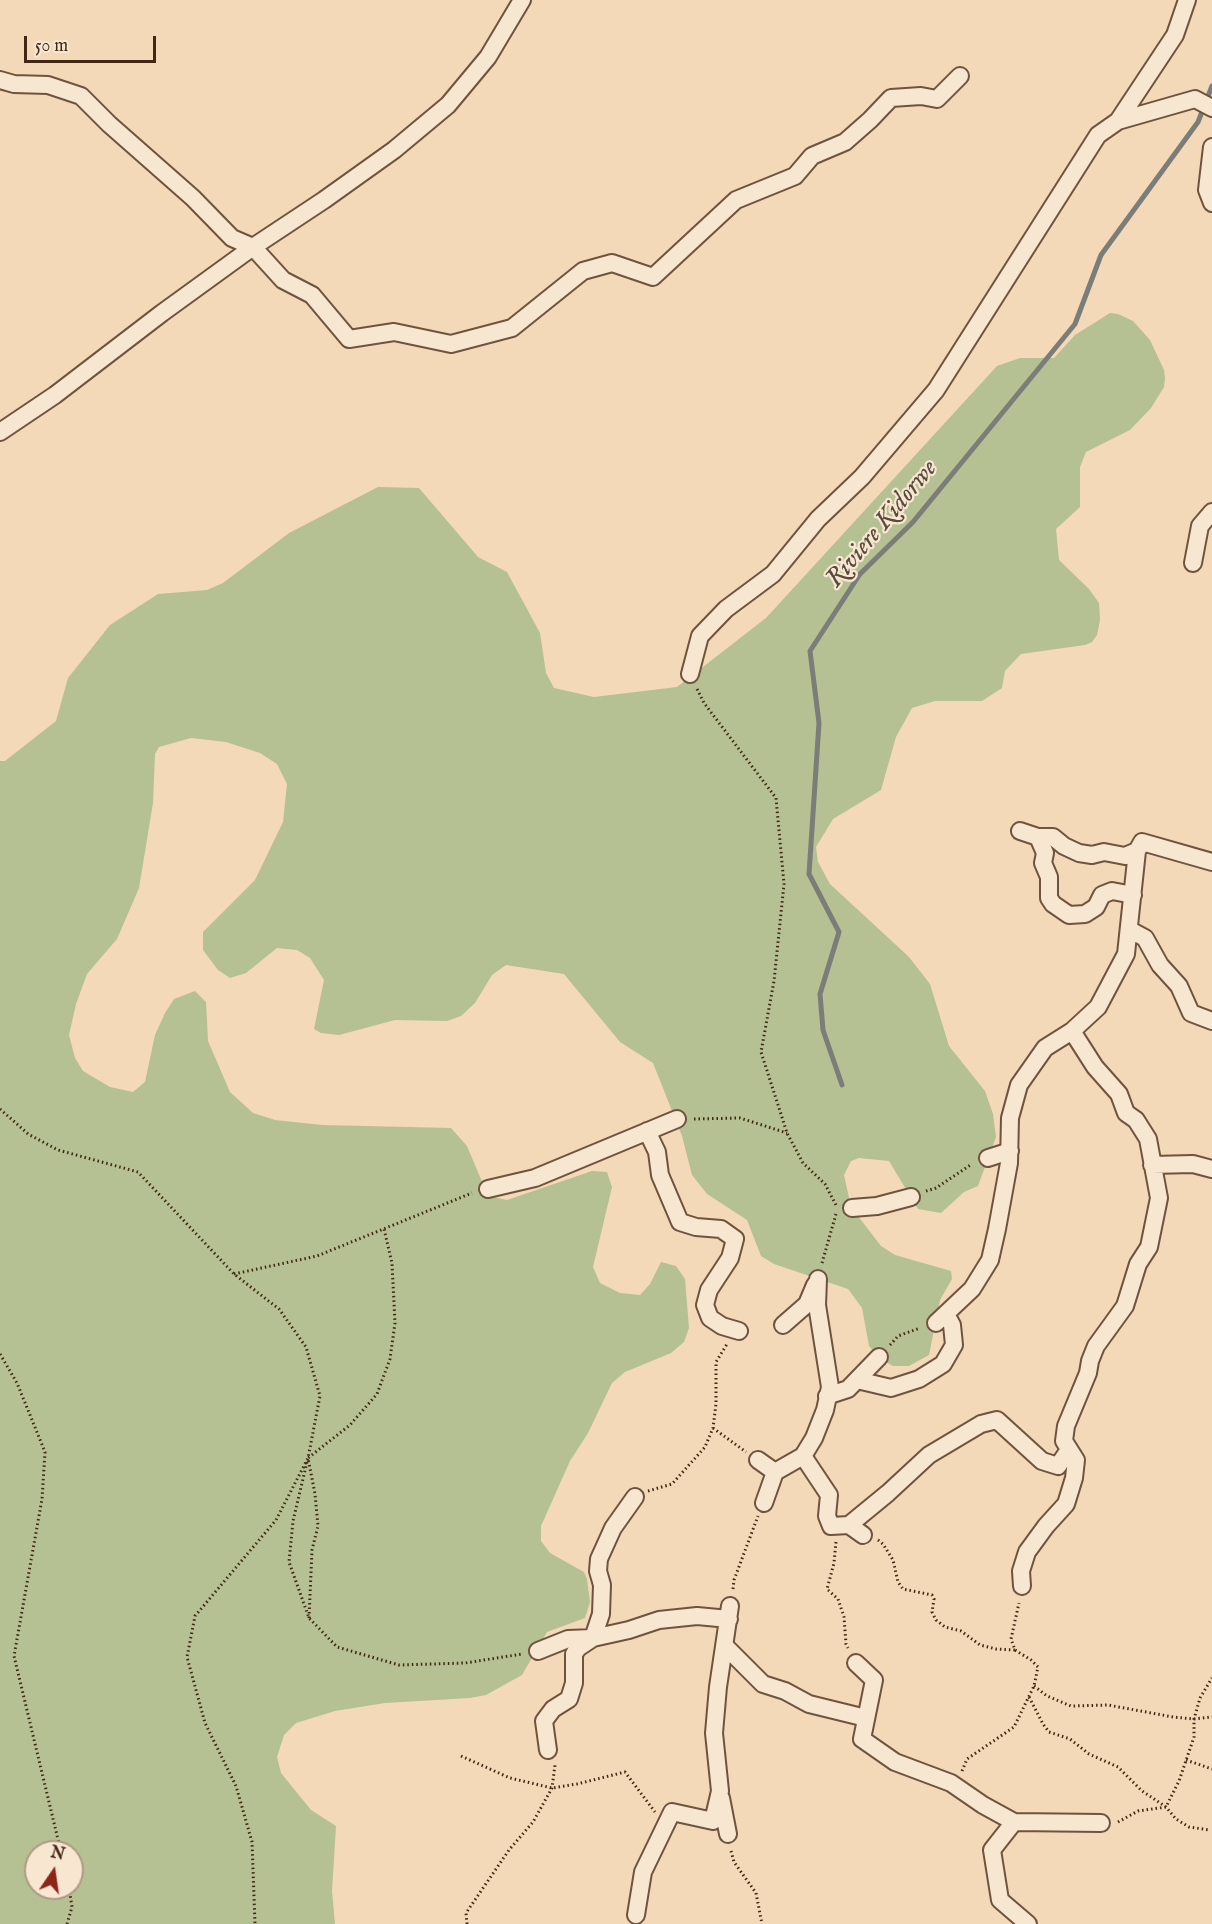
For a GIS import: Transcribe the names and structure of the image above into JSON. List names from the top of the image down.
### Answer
{
  "water": ["Riviere Kidorwe"],
  "scale_bar": "50 m",
  "north": "top"
}
